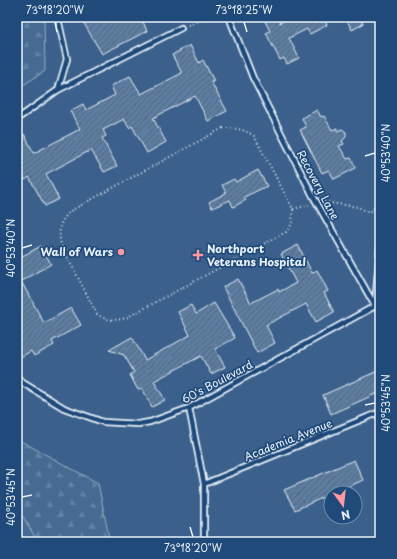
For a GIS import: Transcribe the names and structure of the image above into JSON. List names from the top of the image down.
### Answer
{
  "streets": {
    "lane": ["Recovery Lane", "60's Boulevard", "Academia Avenue"]
  },
  "crossings": [
    ["Recovery Lane", "60's Boulevard"]
  ],
  "places": {
    "other": ["Wall of Wars"],
    "health": ["Northport Veterans Hospital"]
  },
  "north": "bottom",
  "coordinates": [
    "73°18'20\"W",
    "73°18'25\"W",
    "40°53'40\"N",
    "40°53'45\"N"
  ]
}
